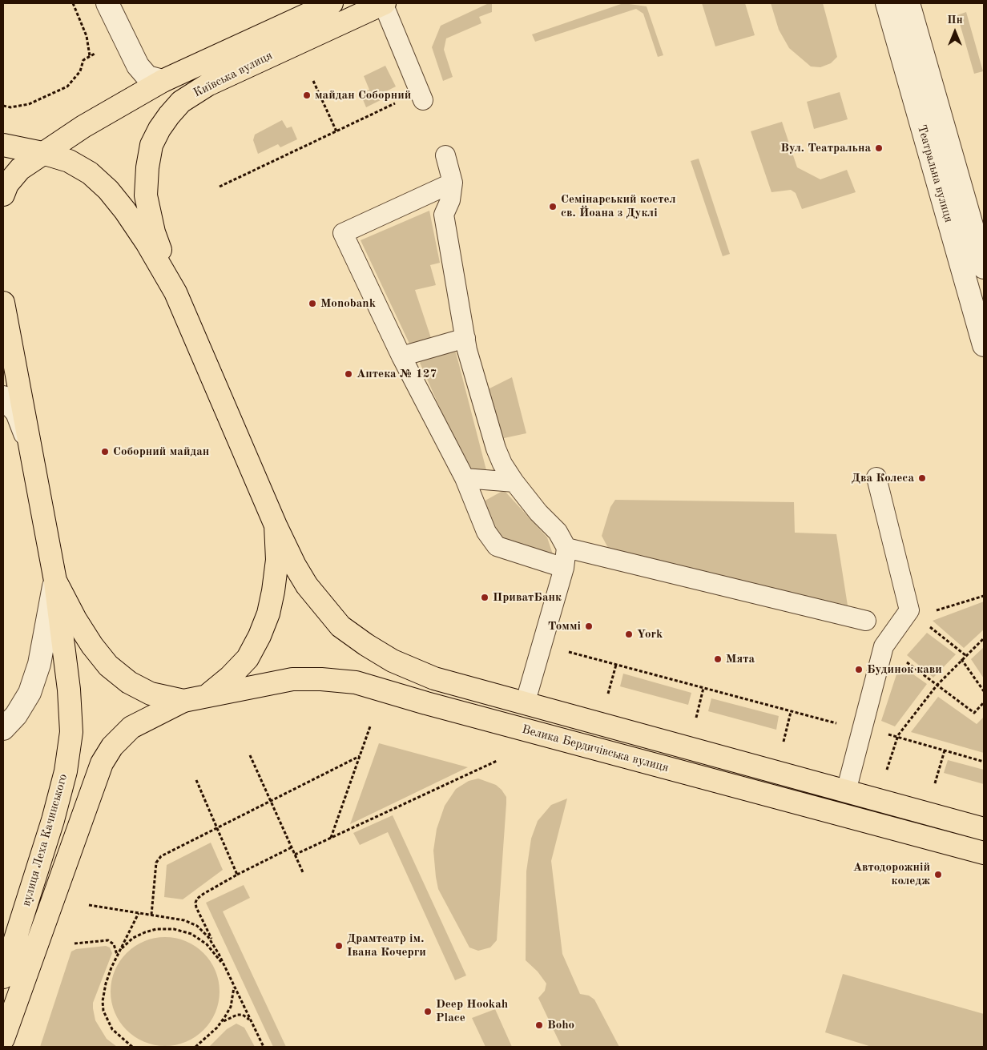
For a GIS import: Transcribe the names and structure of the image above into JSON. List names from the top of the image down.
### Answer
{
  "streets": {
    "main road": ["Київська вулиця", "Велика Бердичівська вулиця", "вулиця Леха Качинського"],
    "street": ["Театральна вулиця"]
  },
  "crossings": [
    ["Велика Бердичівська вулиця", "вулиця Леха Качинського"]
  ],
  "places": [
    "майдан Соборний",
    "Вул. Театральна",
    "Семінарський костел св. Йоана з Дуклі",
    "Monobank",
    "Аптека № 127",
    "Соборний майдан",
    "Два Колеса",
    "ПриватБанк",
    "Томмі",
    "York",
    "Мята",
    "Будинок кави",
    "Автодорожній коледж",
    "Драмтеатр ім. Івана Кочерги",
    "Deep Hookah Place",
    "Boho"
  ],
  "north": "top"
}
